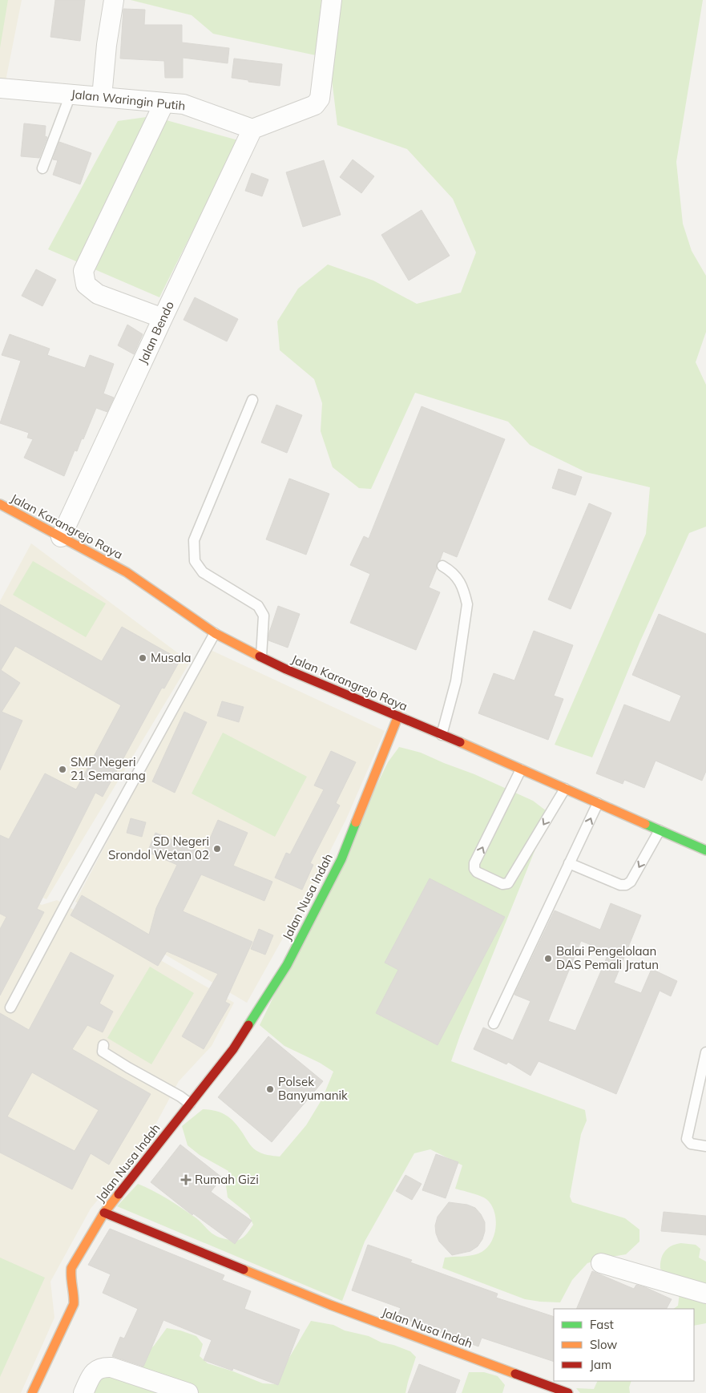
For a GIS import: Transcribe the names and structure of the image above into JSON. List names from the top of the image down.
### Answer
{
  "streets": {
    "street": [
      "Jalan Waringin Putih",
      "Jalan Bendo",
      "Jalan Karangrejo Raya",
      "Jalan Nusa Indah"
    ]
  },
  "crossings": [
    ["Jalan Waringin Putih", "Jalan Bendo"],
    ["Jalan Bendo", "Jalan Karangrejo Raya"],
    ["Jalan Karangrejo Raya", "Jalan Nusa Indah"]
  ],
  "places": {
    "other": [
      "Musala",
      "SMP Negeri 21 Semarang",
      "SD Negeri Srondol Wetan 02",
      "Balai Pengelolaan DAS Pemali Jratun",
      "Polsek Banyumanik"
    ],
    "health": ["Rumah Gizi"]
  },
  "legend": ["Fast", "Slow", "Jam"]
}
